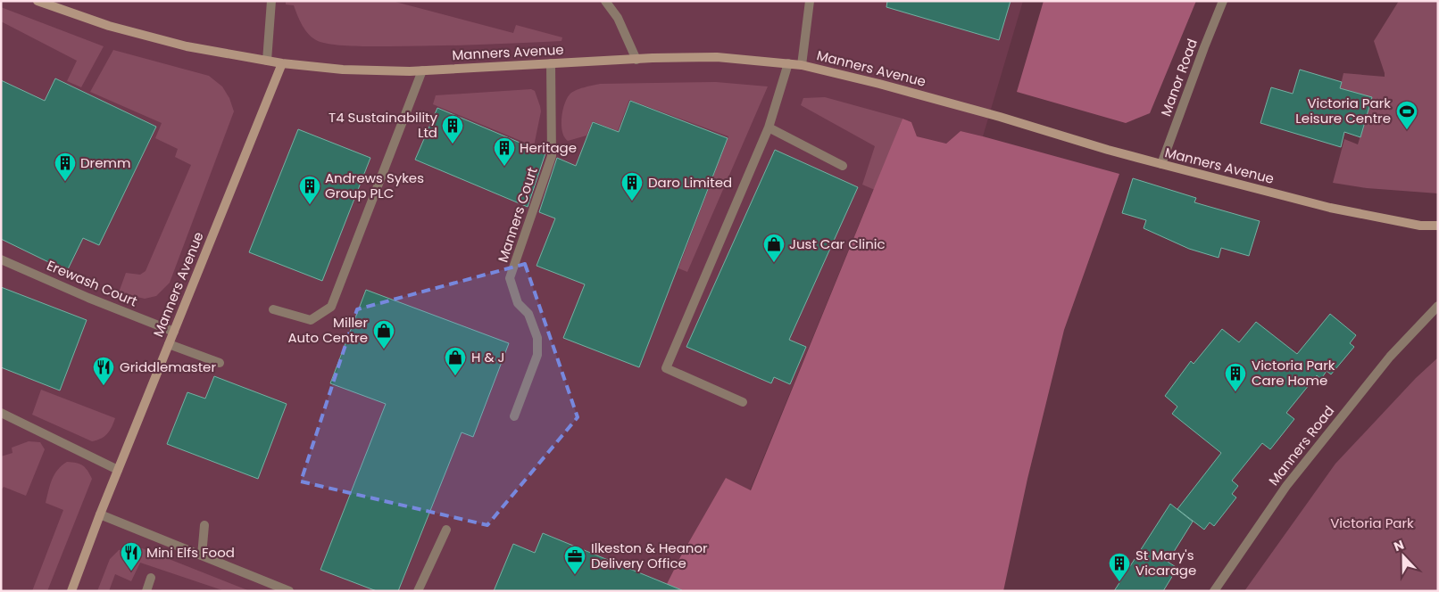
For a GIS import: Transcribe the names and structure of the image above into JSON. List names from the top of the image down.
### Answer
{
  "streets": {
    "street": [
      "Manners Avenue",
      "Manor Road",
      "Manners Court",
      "Erewash Court",
      "Manners Road"
    ]
  },
  "crossings": [
    ["Manners Avenue", "Manor Road"],
    ["Manners Avenue", "Manners Court"],
    ["Manners Avenue", "Erewash Court"]
  ],
  "parks": ["Victoria Park"],
  "places": {
    "sports": ["Victoria Park Leisure Centre"],
    "building": [
      "T4 Sustainability Ltd",
      "Heritage",
      "Dremm",
      "Daro Limited",
      "Andrews Sykes Group PLC",
      "Victoria Park Care Home",
      "St Mary's Vicarage"
    ],
    "shop": ["Just Car Clinic", "Miller Auto Centre", "H & J"],
    "restaurant": ["Griddlemaster", "Mini Elfs Food"],
    "office": ["Ilkeston & Heanor Delivery Office"]
  },
  "north": "top"
}
